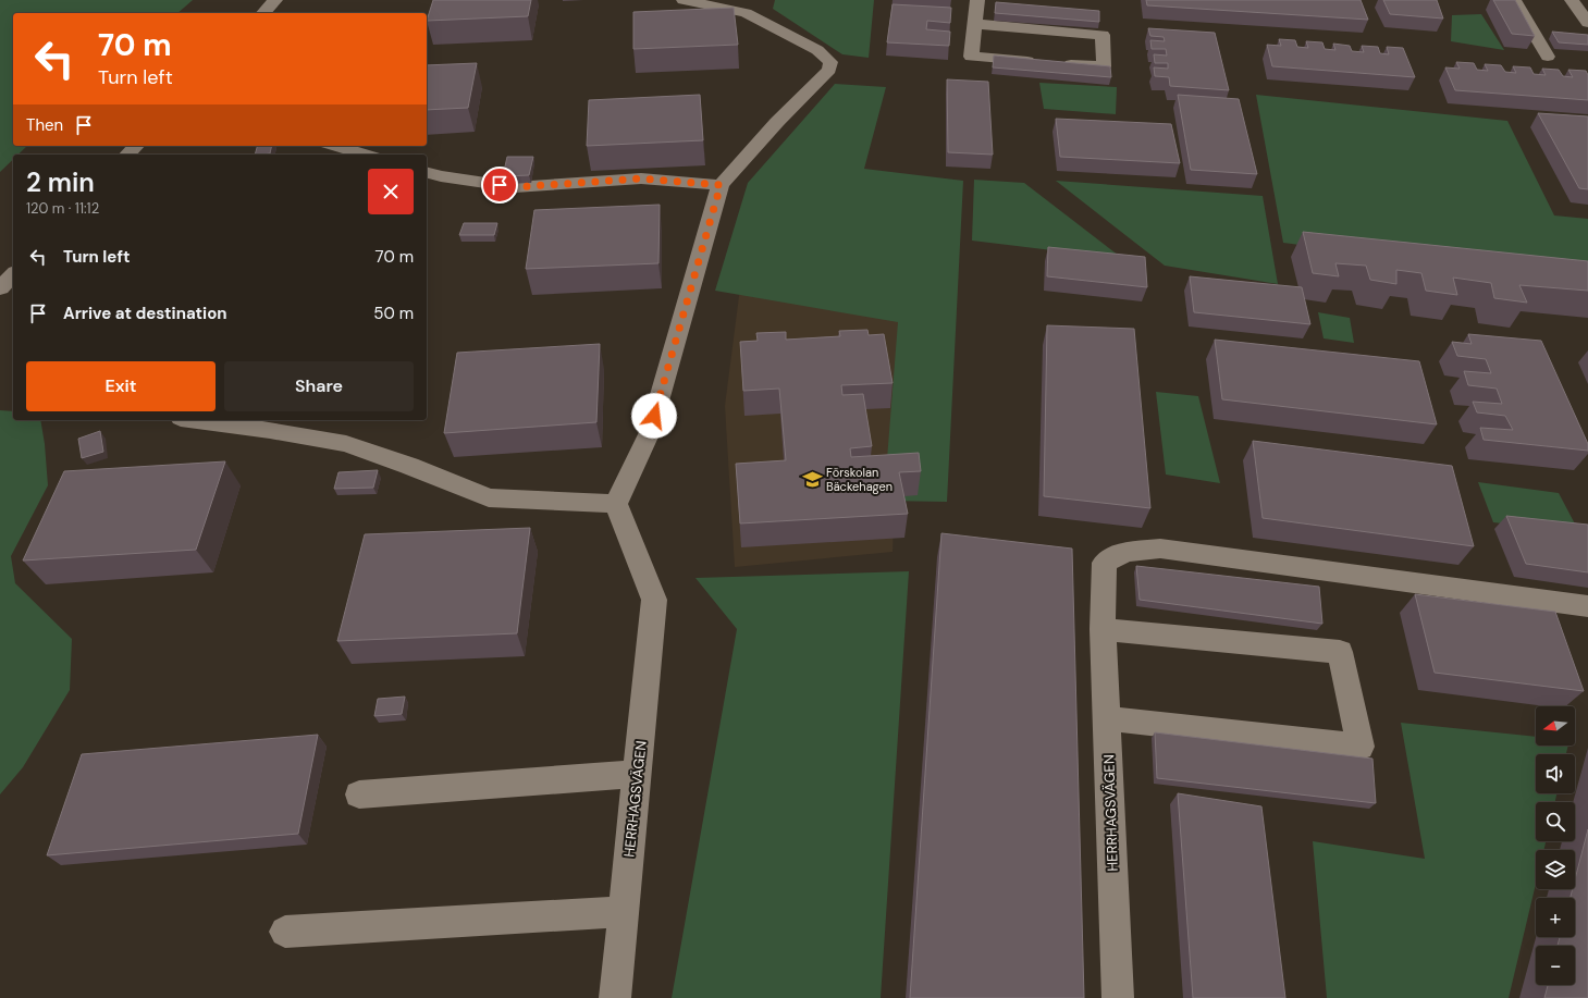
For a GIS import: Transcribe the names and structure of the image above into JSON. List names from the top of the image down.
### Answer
{
  "streets": {
    "street": ["HERRHAGSVÄGEN"]
  },
  "places": {
    "school or university": ["Förskolan Bäckehagen"]
  },
  "north": "left",
  "page": {
    "turn": ["70 m", "Turn left"],
    "then": "Then",
    "heading": ["2 min", "120 m · 11:12"],
    "list": [
      {
        "name": "Turn left",
        "value": "70 m"
      },
      {
        "name": "Arrive at destination",
        "value": "50 m"
      }
    ],
    "buttons": ["Exit", "Share"],
    "map_buttons": ["+", "−"]
  }
}
